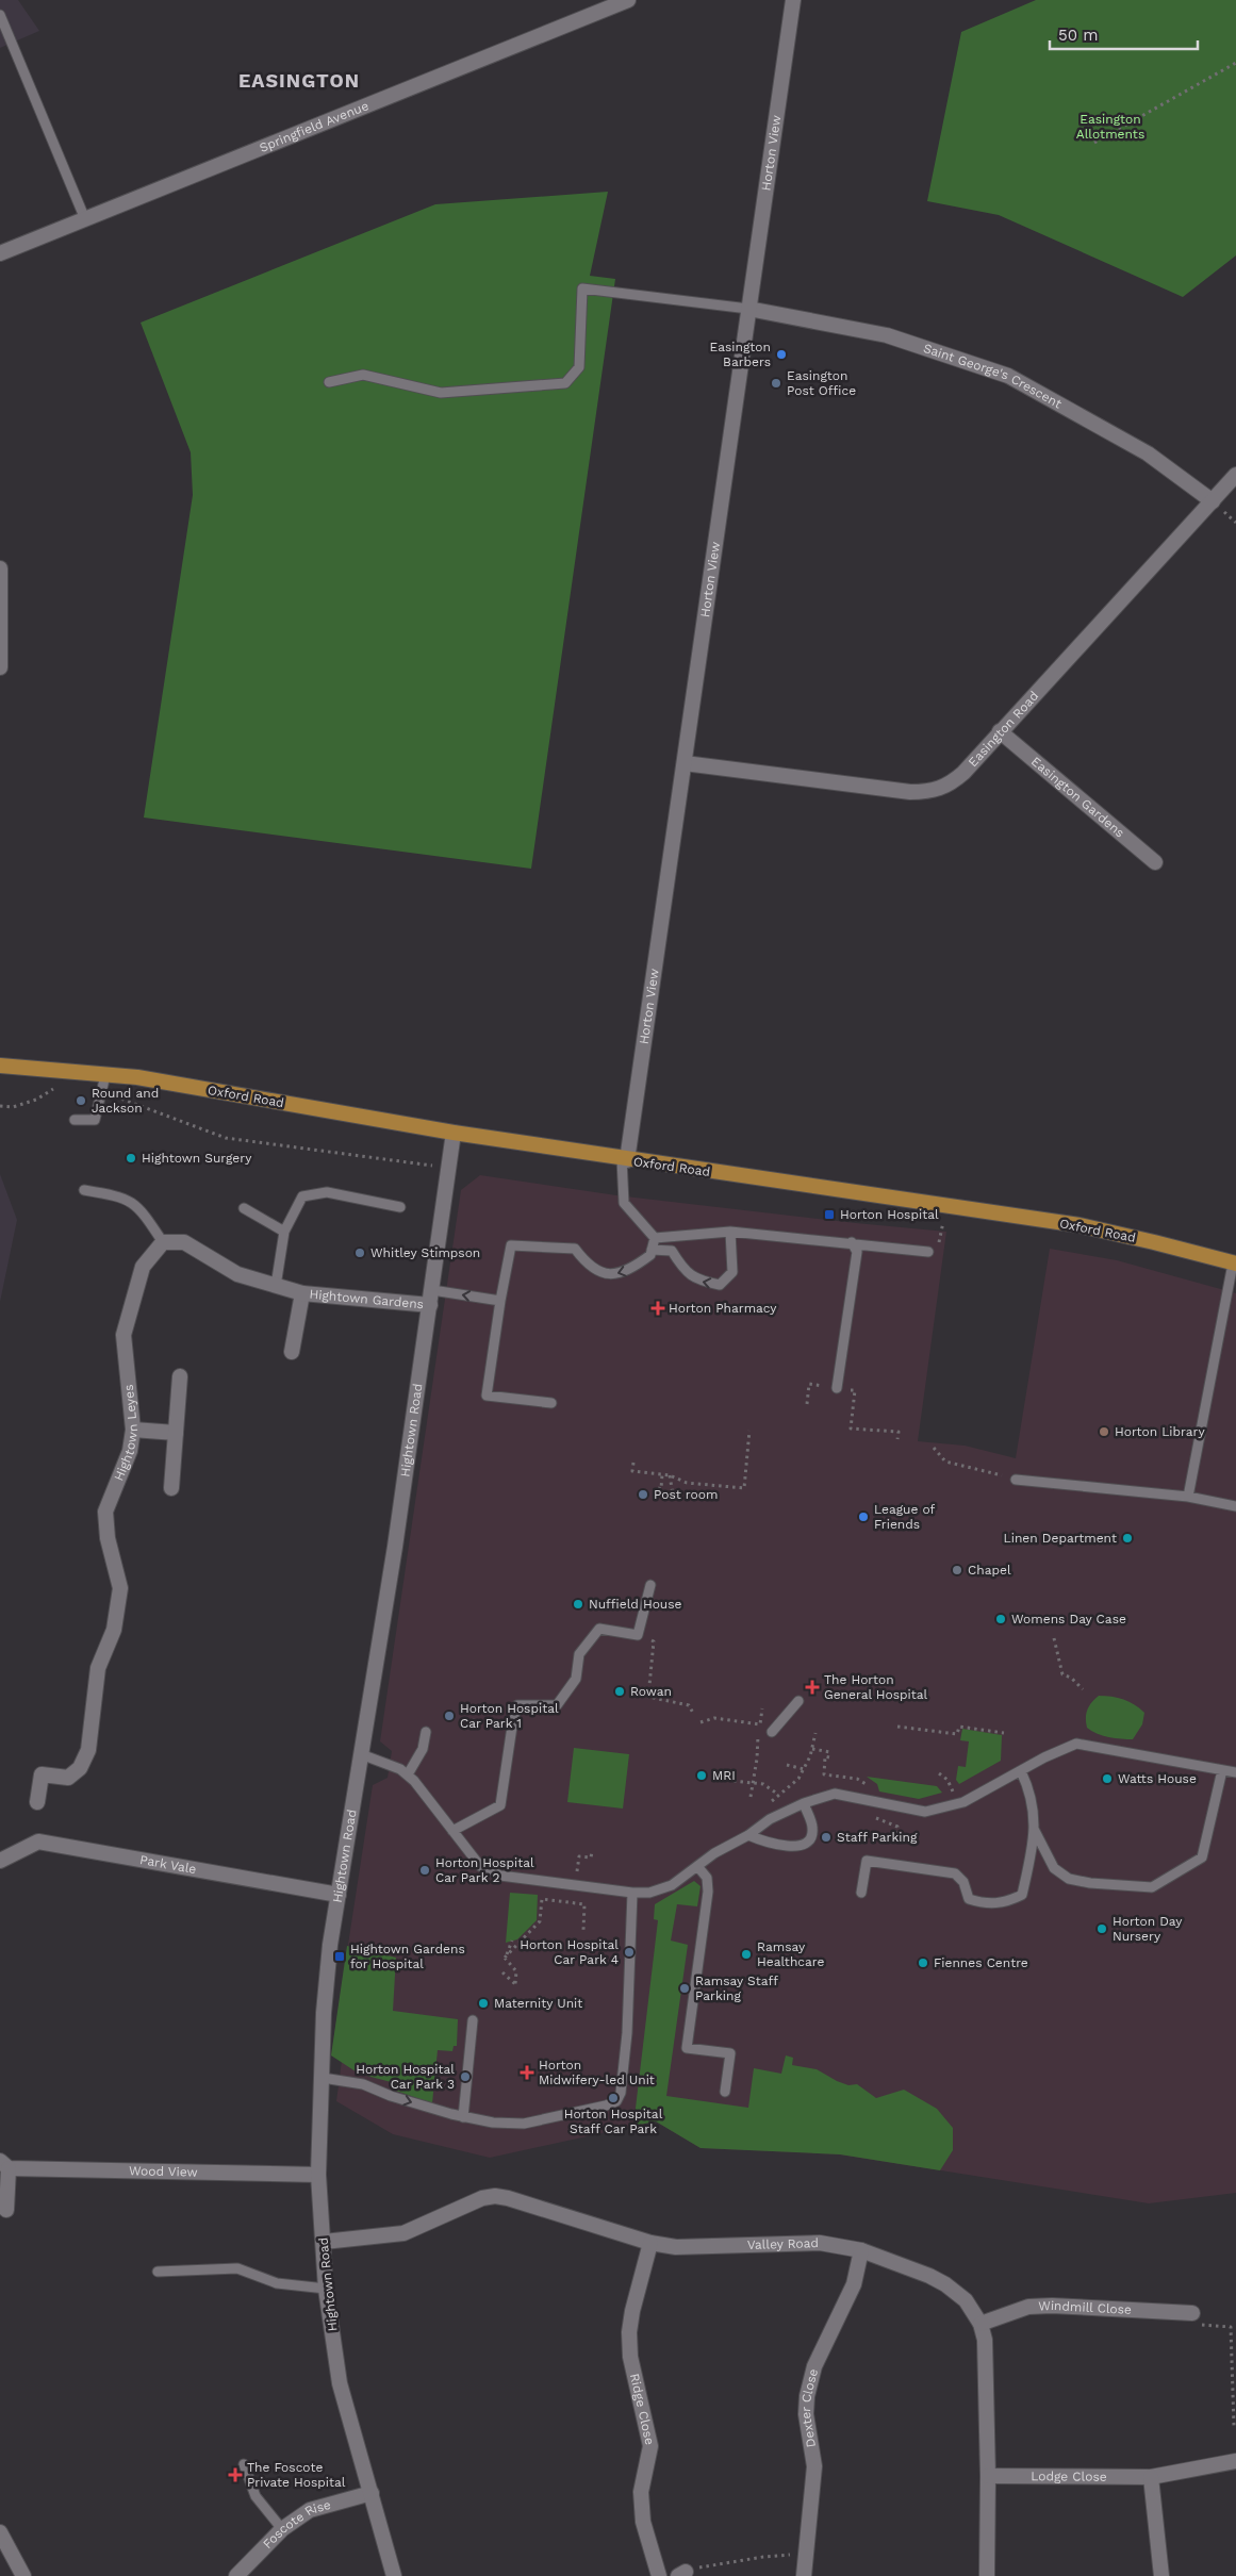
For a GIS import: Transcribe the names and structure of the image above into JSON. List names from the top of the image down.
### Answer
{
  "streets": {
    "main road": ["Oxford Road"],
    "street": [
      "Springfield Avenue",
      "Horton View",
      "Saint George's Crescent",
      "Easington Road",
      "Easington Gardens",
      "Hightown Gardens",
      "Hightown Road",
      "Hightown Leyes",
      "Park Vale",
      "Wood View",
      "Valley Road",
      "Windmill Close",
      "Dexter Close",
      "Ridge Close",
      "Lodge Close",
      "Foscote Rise"
    ]
  },
  "crossings": [
    ["Horton View", "Saint George's Crescent"],
    ["Horton View", "Easington Road"],
    ["Horton View", "Oxford Road"],
    ["Saint George's Crescent", "Easington Road"],
    ["Easington Road", "Easington Gardens"],
    ["Oxford Road", "Hightown Road"],
    ["Hightown Gardens", "Hightown Road"],
    ["Hightown Gardens", "Hightown Leyes"],
    ["Hightown Road", "Park Vale"],
    ["Hightown Road", "Wood View"],
    ["Hightown Road", "Valley Road"],
    ["Hightown Road", "Foscote Rise"],
    ["Valley Road", "Windmill Close"],
    ["Valley Road", "Dexter Close"],
    ["Valley Road", "Ridge Close"],
    ["Valley Road", "Lodge Close"]
  ],
  "districts": ["EASINGTON"],
  "parks": ["Easington Allotments"],
  "places": {
    "other": [
      "Easington Barbers",
      "Easington Post Office",
      "Round and Jackson",
      "Hightown Surgery",
      "Whitley Stimpson",
      "Horton Library",
      "Post room",
      "League of Friends",
      "Linen Department",
      "Chapel",
      "Nuffield House",
      "Womens Day Case",
      "Rowan",
      "Horton Hospital Car Park 1",
      "MRI",
      "Watts House",
      "Staff Parking",
      "Horton Hospital Car Park 2",
      "Horton Day Nursery",
      "Horton Hospital Car Park 4",
      "Ramsay Healthcare",
      "Fiennes Centre",
      "Ramsay Staff Parking",
      "Maternity Unit",
      "Horton Hospital Car Park 3",
      "Horton Hospital Staff Car Park"
    ],
    "transit": ["Horton Hospital", "Hightown Gardens for Hospital"],
    "health": [
      "Horton Pharmacy",
      "The Horton General Hospital",
      "Horton Midwifery-led Unit",
      "The Foscote Private Hospital"
    ]
  },
  "scale_bar": "50 m"
}
